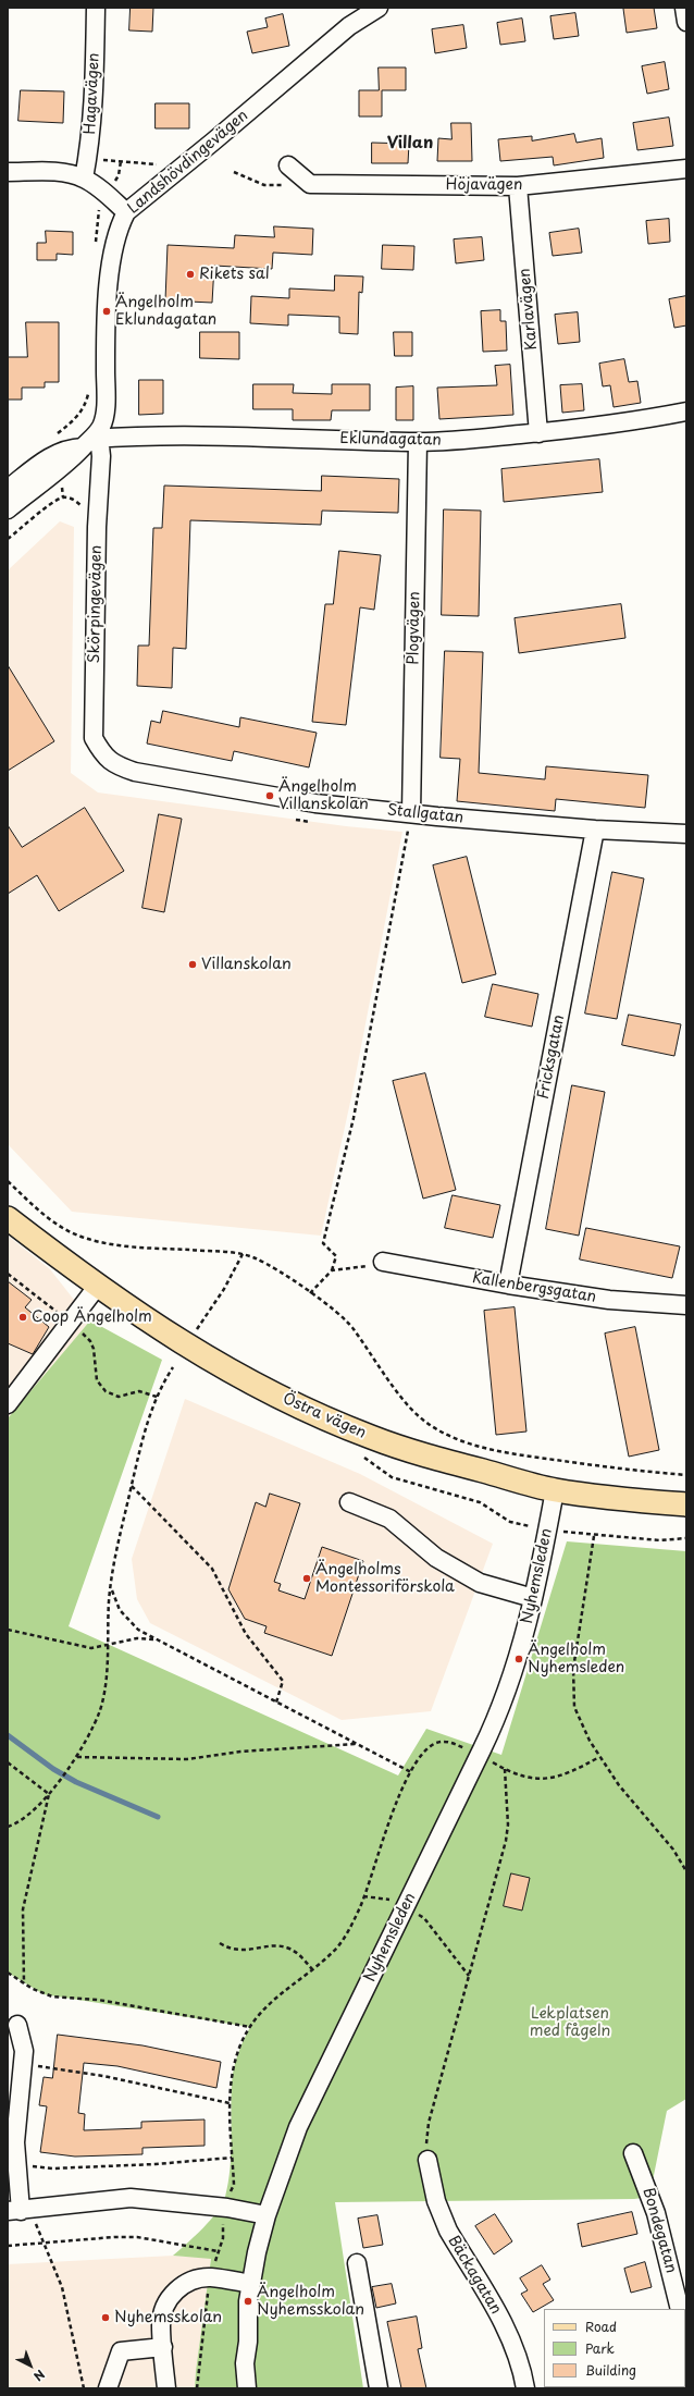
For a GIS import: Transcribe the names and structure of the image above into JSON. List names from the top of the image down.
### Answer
{
  "streets": {
    "main road": ["Östra vägen"],
    "street": [
      "Hagavägen",
      "Landshövdingevägen",
      "Höjavägen",
      "Karlavägen",
      "Eklundagatan",
      "Skörpingevägen",
      "Plogvägen",
      "Stallgatan",
      "Fricksgatan",
      "Kallenbergsgatan",
      "Nyhemsleden",
      "Bondegatan",
      "Bäckagatan"
    ]
  },
  "crossings": [
    ["Landshövdingevägen", "Eklundagatan"],
    ["Landshövdingevägen", "Skörpingevägen"],
    ["Höjavägen", "Karlavägen"],
    ["Karlavägen", "Eklundagatan"],
    ["Eklundagatan", "Skörpingevägen"],
    ["Eklundagatan", "Plogvägen"],
    ["Skörpingevägen", "Stallgatan"],
    ["Plogvägen", "Stallgatan"],
    ["Stallgatan", "Fricksgatan"],
    ["Fricksgatan", "Kallenbergsgatan"],
    ["Östra vägen", "Nyhemsleden"]
  ],
  "districts": ["Villan"],
  "parks": ["Lekplatsen med fågeln"],
  "places": [
    "Rikets sal",
    "Ängelholm Eklundagatan",
    "Ängelholm Villanskolan",
    "Villanskolan",
    "Coop Ängelholm",
    "Ängelholms Montessoriförskola",
    "Ängelholm Nyhemsleden",
    "Ängelholm Nyhemsskolan",
    "Nyhemsskolan"
  ],
  "legend": ["Road", "Park", "Building"],
  "north": "bottom right"
}
